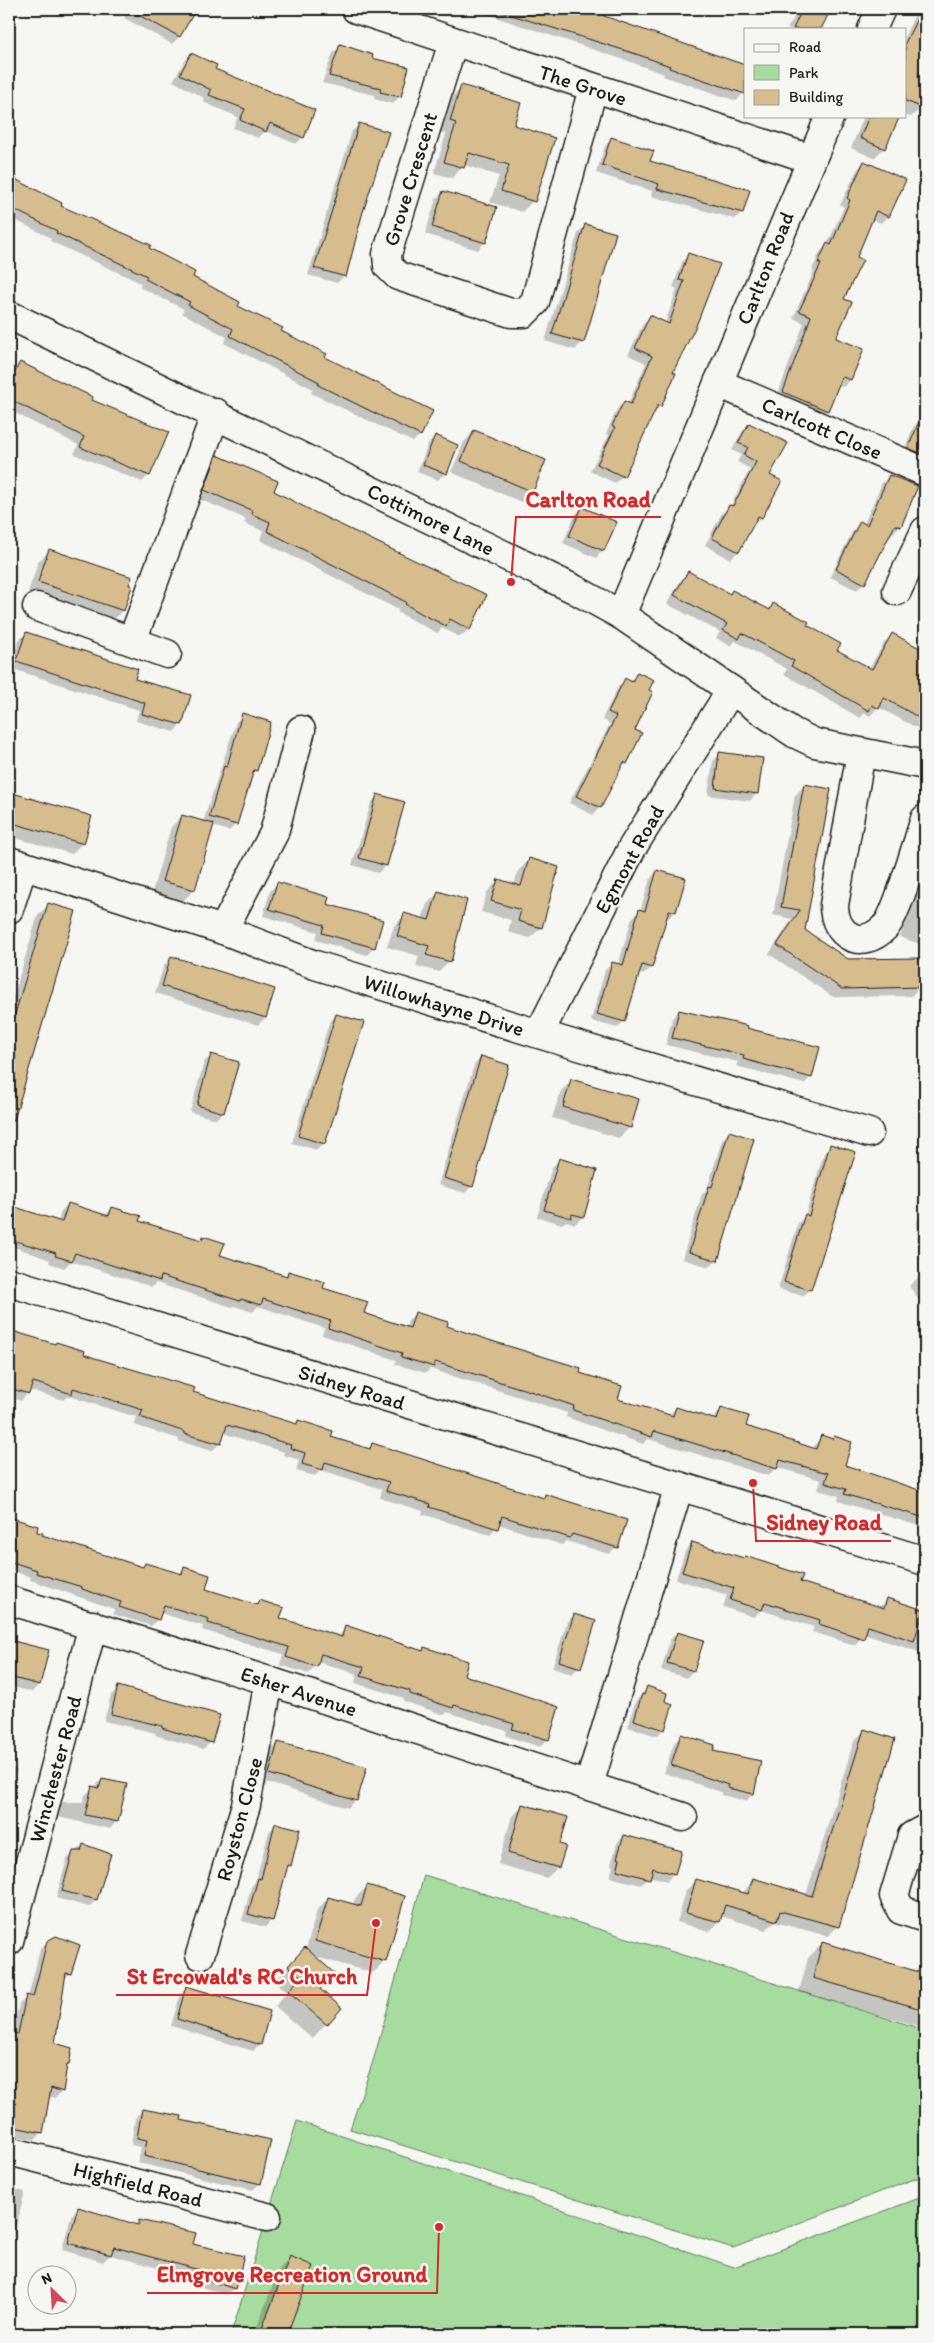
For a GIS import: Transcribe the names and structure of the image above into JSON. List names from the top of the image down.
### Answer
{
  "streets": {
    "street": [
      "The Grove",
      "Grove Crescent",
      "Carlton Road",
      "Carlcott Close",
      "Cottimore Lane",
      "Egmont Road",
      "Willowhayne Drive",
      "Sidney Road",
      "Esher Avenue",
      "Winchester Road",
      "Royston Close",
      "Highfield Road"
    ]
  },
  "crossings": [
    ["The Grove", "Grove Crescent"],
    ["The Grove", "Carlton Road"],
    ["Carlton Road", "Carlcott Close"],
    ["Carlton Road", "Cottimore Lane"],
    ["Cottimore Lane", "Egmont Road"],
    ["Egmont Road", "Willowhayne Drive"],
    ["Esher Avenue", "Winchester Road"],
    ["Esher Avenue", "Royston Close"]
  ],
  "places": [
    "Carlton Road",
    "Sidney Road",
    "St Ercowald's RC Church",
    "Elmgrove Recreation Ground"
  ],
  "legend": ["Road", "Park", "Building"],
  "north": "top left"
}
